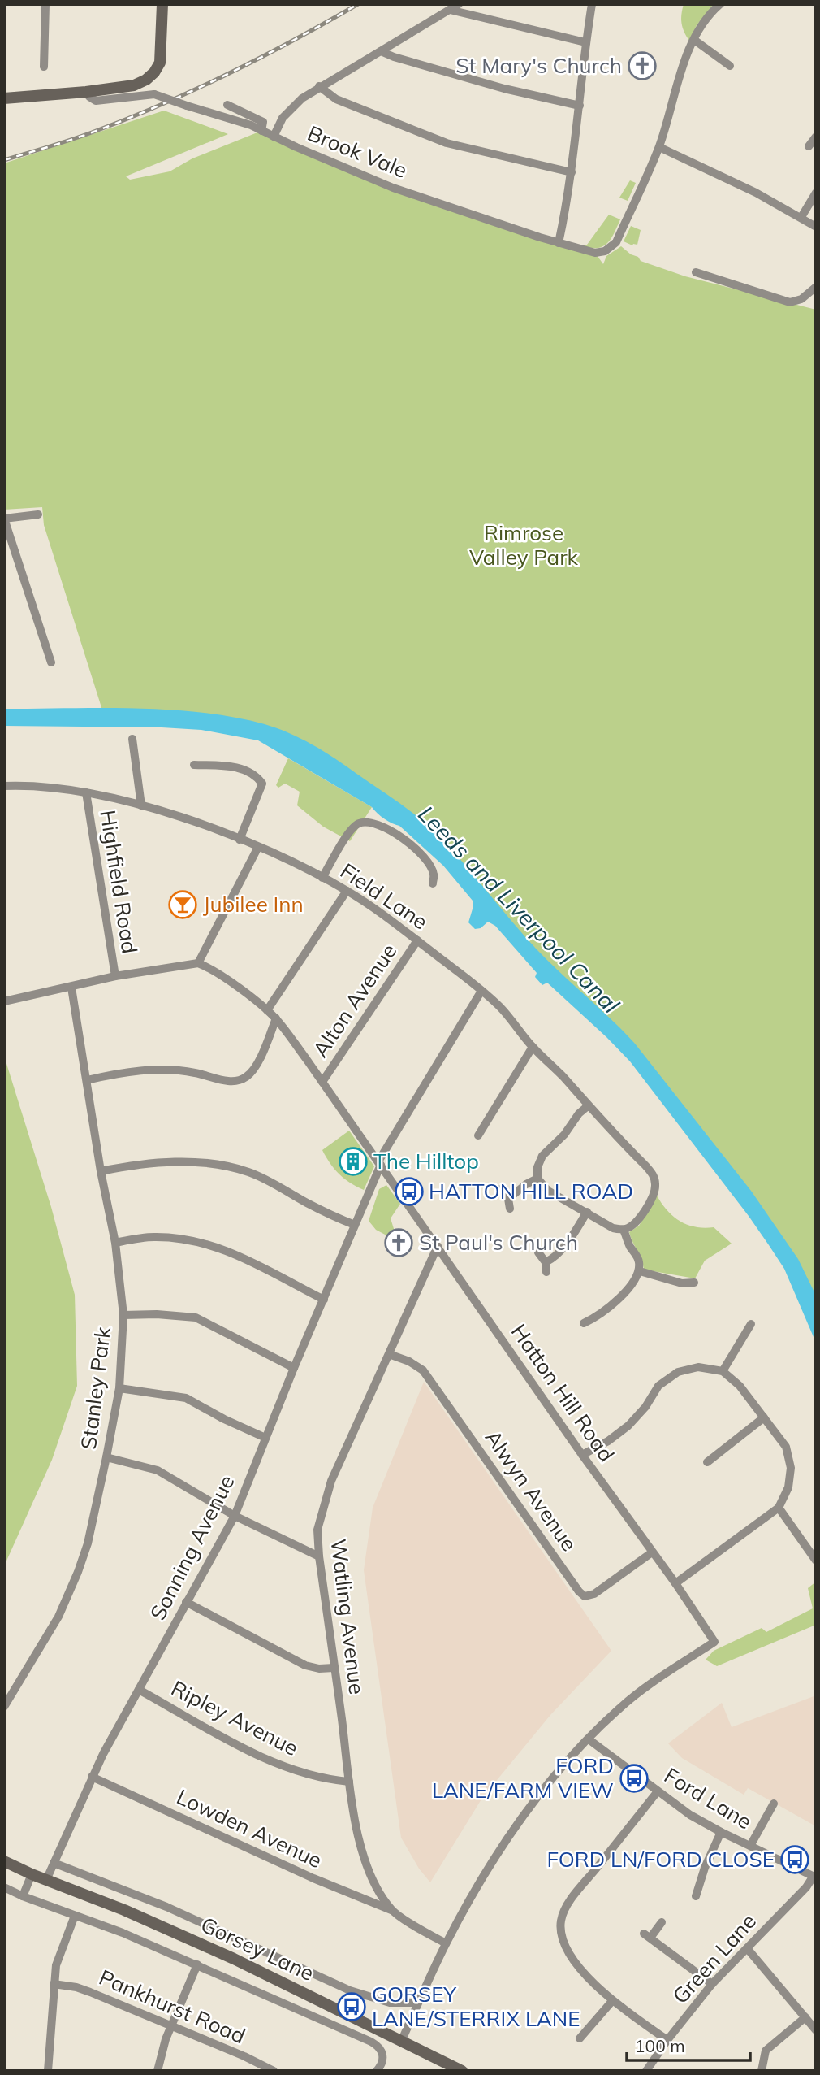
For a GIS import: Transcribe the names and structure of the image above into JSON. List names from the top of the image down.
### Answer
{
  "streets": {
    "main road": ["Gorsey Lane"],
    "street": [
      "Brook Vale",
      "Highfield Road",
      "Field Lane",
      "Alton Avenue",
      "Stanley Park",
      "Hatton Hill Road",
      "Alwyn Avenue",
      "Sonning Avenue",
      "Watling Avenue",
      "Ripley Avenue",
      "Ford Lane",
      "Lowden Avenue",
      "Green Lane",
      "Pankhurst Road"
    ]
  },
  "crossings": [
    ["Highfield Road", "Field Lane"],
    ["Field Lane", "Alton Avenue"],
    ["Field Lane", "Sonning Avenue"],
    ["Alton Avenue", "Hatton Hill Road"],
    ["Hatton Hill Road", "Alwyn Avenue"],
    ["Hatton Hill Road", "Sonning Avenue"],
    ["Hatton Hill Road", "Watling Avenue"],
    ["Hatton Hill Road", "Ford Lane"],
    ["Alwyn Avenue", "Watling Avenue"],
    ["Sonning Avenue", "Ripley Avenue"],
    ["Sonning Avenue", "Lowden Avenue"],
    ["Sonning Avenue", "Gorsey Lane"],
    ["Watling Avenue", "Ripley Avenue"],
    ["Watling Avenue", "Lowden Avenue"],
    ["Ford Lane", "Green Lane"]
  ],
  "water": ["Leeds and Liverpool Canal"],
  "parks": ["Rimrose Valley Park"],
  "places": {
    "church": ["St Mary's Church", "St Paul's Church"],
    "bar": ["Jubilee Inn"],
    "building": ["The Hilltop"],
    "bus stop": [
      "HATTON HILL ROAD",
      "FORD LANE/FARM VIEW",
      "FORD LN/FORD CLOSE",
      "GORSEY LANE/STERRIX LANE"
    ]
  },
  "scale_bar": "100 m"
}
